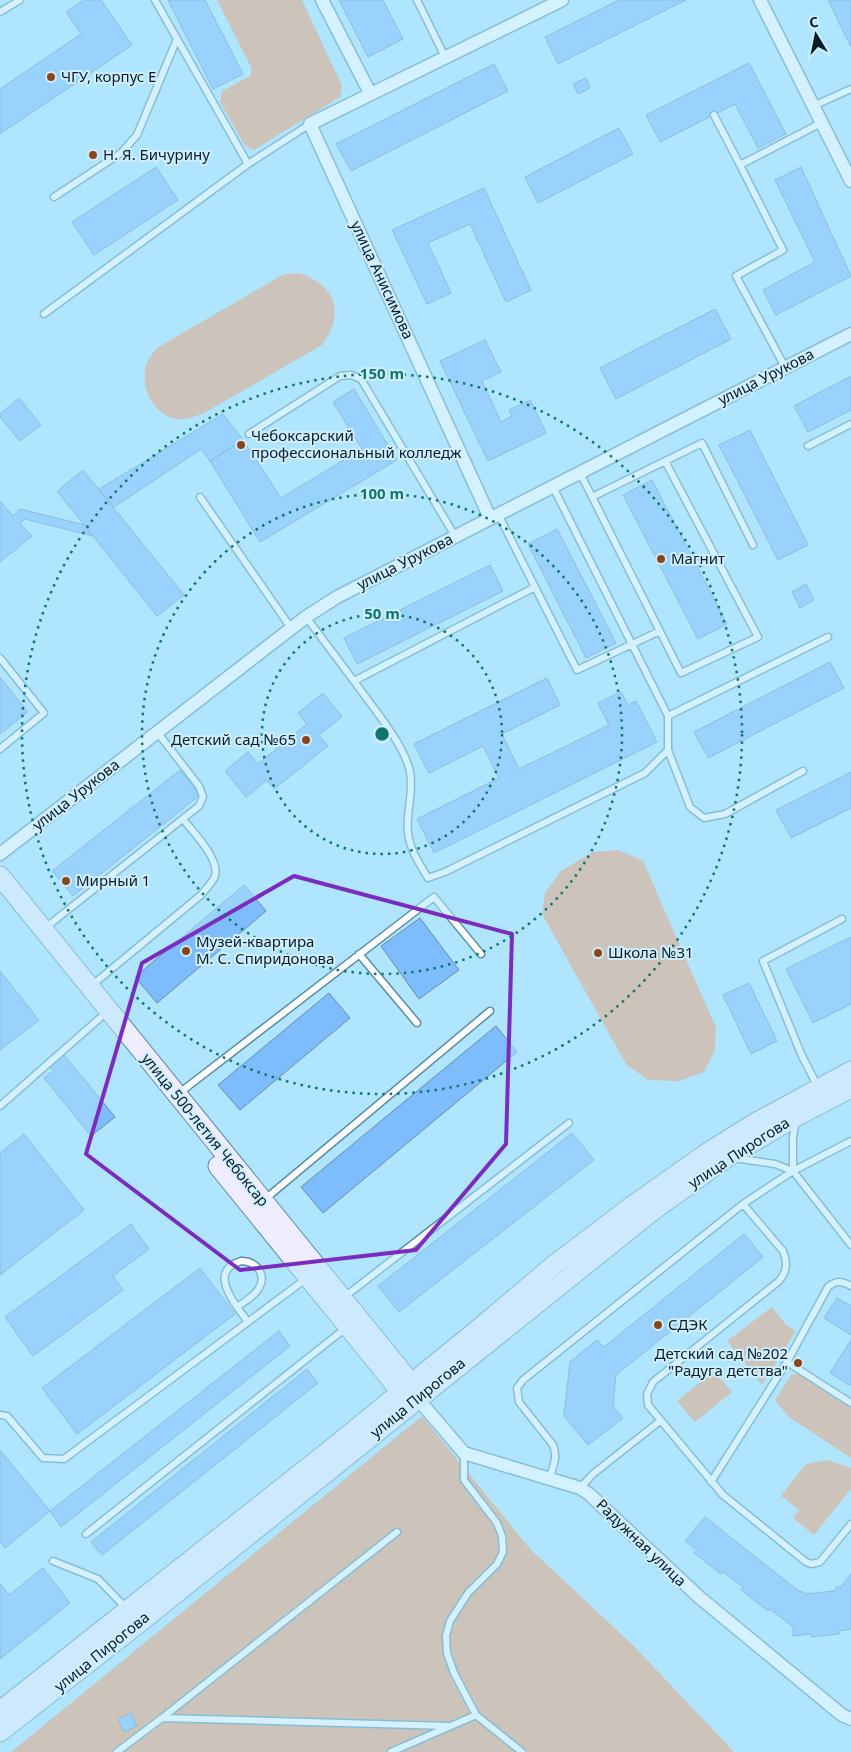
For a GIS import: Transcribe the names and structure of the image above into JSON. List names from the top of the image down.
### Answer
{
  "streets": {
    "main road": ["улица 500-летия Чебоксар", "улица Пирогова"],
    "street": ["улица Анисимова", "улица Урукова", "Радужная улица"]
  },
  "crossings": [
    ["улица Анисимова", "улица Урукова"],
    ["улица 500-летия Чебоксар", "улица Пирогова"]
  ],
  "places": [
    "ЧГУ, корпус Е",
    "Н. Я. Бичурину",
    "Чебоксарский профессиональный колледж",
    "Магнит",
    "Детский сад №65",
    "Мирный 1",
    "Музей-квартира М. С. Спиридонова",
    "Школа №31",
    "СДЭК",
    "Детский сад №202 \"Радуга детства\""
  ],
  "north": "top",
  "rings": ["150 m", "100 m", "50 m"]
}
